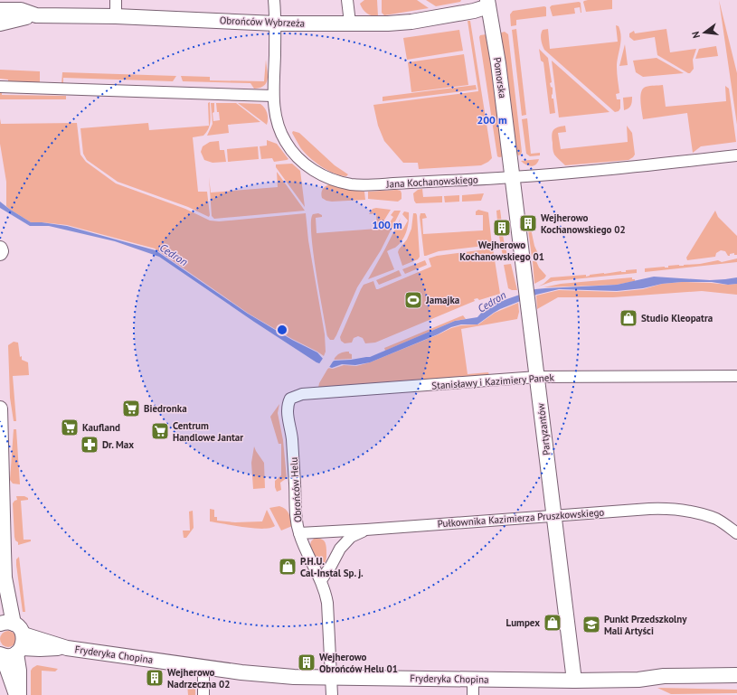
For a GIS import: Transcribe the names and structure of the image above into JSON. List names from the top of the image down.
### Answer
{
  "streets": {
    "street": [
      "Obrońców Wybrzeża",
      "Pomorska",
      "Jana Kochanowskiego",
      "Stanisławy i Kazimiery Panek",
      "Partyzantów",
      "Obrońców Helu",
      "Pułkownika Kazimierza Pruszkowskiego",
      "Fryderyka Chopina"
    ]
  },
  "crossings": [
    ["Obrońców Wybrzeża", "Pomorska"],
    ["Obrońców Wybrzeża", "Jana Kochanowskiego"],
    ["Pomorska", "Jana Kochanowskiego"],
    ["Pomorska", "Partyzantów"],
    ["Jana Kochanowskiego", "Partyzantów"],
    ["Stanisławy i Kazimiery Panek", "Partyzantów"],
    ["Stanisławy i Kazimiery Panek", "Obrońców Helu"],
    ["Partyzantów", "Pułkownika Kazimierza Pruszkowskiego"],
    ["Partyzantów", "Fryderyka Chopina"],
    ["Obrońców Helu", "Pułkownika Kazimierza Pruszkowskiego"],
    ["Obrońców Helu", "Fryderyka Chopina"]
  ],
  "water": ["Cedron"],
  "places": {
    "building": [
      "Wejherowo Kochanowskiego 02",
      "Wejherowo Kochanowskiego 01",
      "Wejherowo Obrońców Helu 01",
      "Wejherowo Nadrzeczna 02"
    ],
    "sports": ["Jamajka"],
    "shop": ["Studio Kleopatra", "P.H.U. Cal-Instal Sp. j.", "Lumpex"],
    "supermarket": ["Biedronka", "Kaufland", "Centrum Handlowe Jantar"],
    "pharmacy": ["Dr. Max"],
    "school or university": ["Punkt Przedszkolny Mali Artyści"]
  },
  "north": "left",
  "rings": ["200 m", "100 m"]
}
